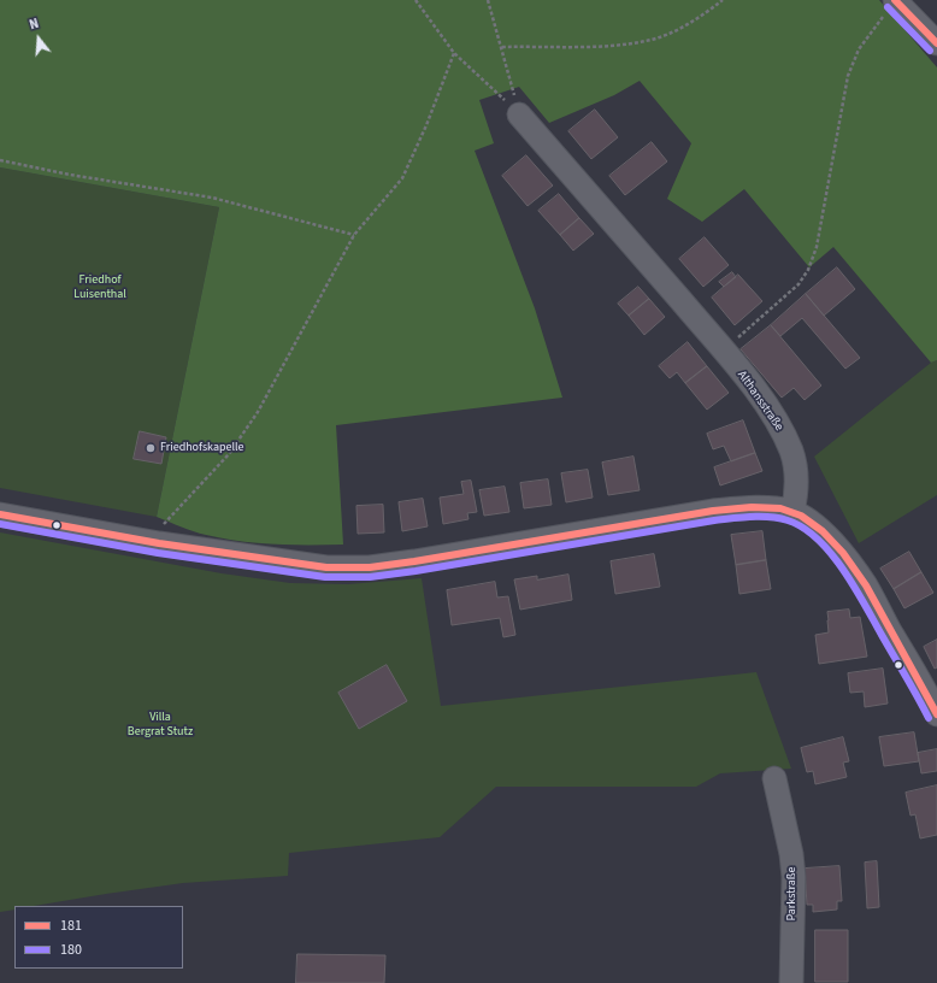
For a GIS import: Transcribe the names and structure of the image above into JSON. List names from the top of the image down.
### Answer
{
  "streets": {
    "street": ["Althansstraße", "Parkstraße"]
  },
  "parks": ["Friedhof Luisenthal", "Villa Bergrat Stutz"],
  "places": ["Friedhofskapelle"],
  "lines": ["transit line 181", "transit line 180"],
  "legend": ["181", "180"],
  "north": "top"
}
